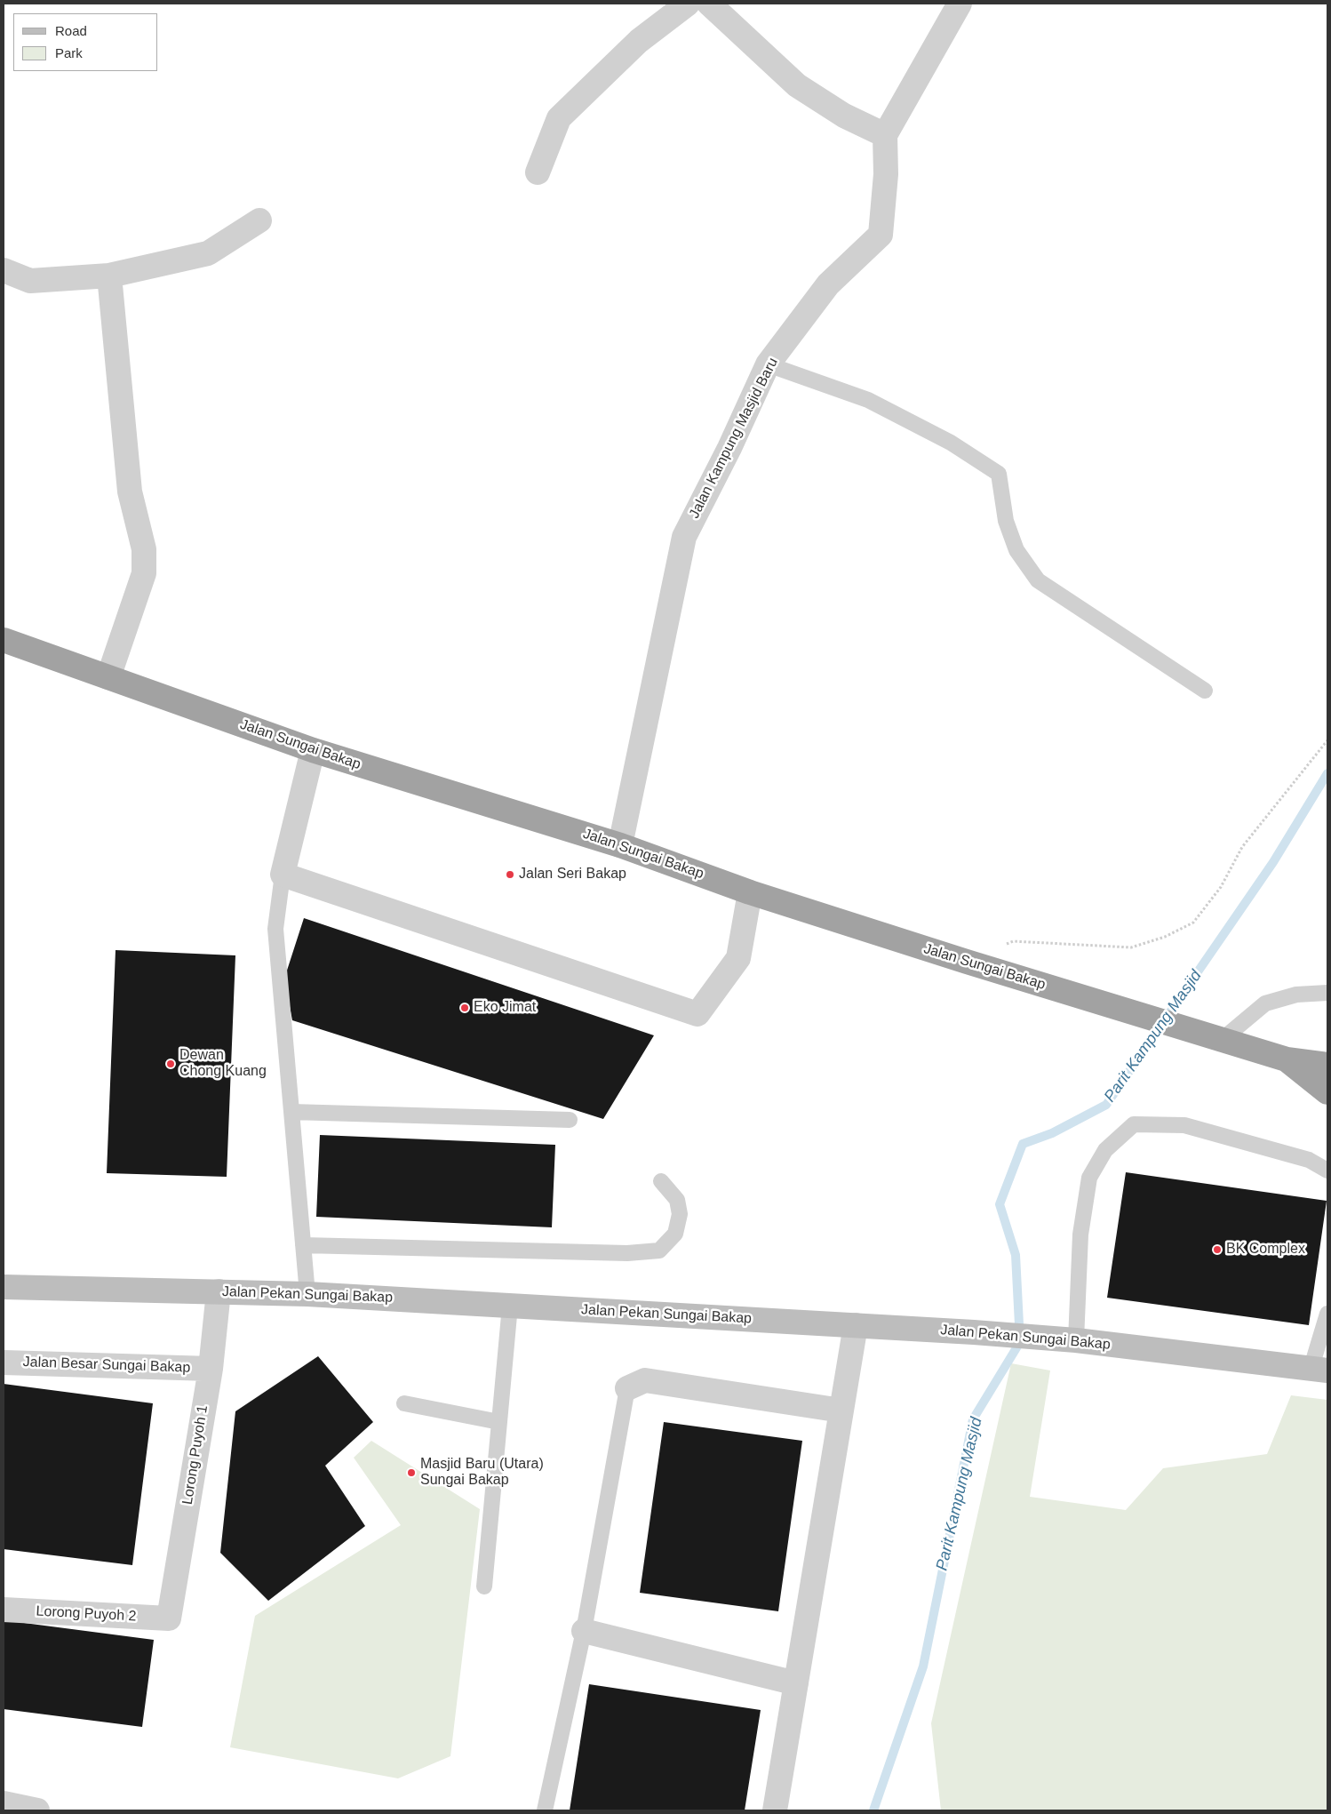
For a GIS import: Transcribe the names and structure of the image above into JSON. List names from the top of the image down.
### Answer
{
  "streets": {
    "highway": ["Jalan Sungai Bakap"],
    "main road": ["Jalan Pekan Sungai Bakap"],
    "street": [
      "Jalan Kampung Masjid Baru",
      "Jalan Besar Sungai Bakap",
      "Lorong Puyoh 1",
      "Lorong Puyoh 2"
    ]
  },
  "crossings": [
    ["Jalan Kampung Masjid Baru", "Jalan Sungai Bakap"],
    ["Jalan Pekan Sungai Bakap", "Lorong Puyoh 1"],
    ["Jalan Besar Sungai Bakap", "Lorong Puyoh 1"],
    ["Lorong Puyoh 1", "Lorong Puyoh 2"]
  ],
  "water": ["Parit Kampung Masjid"],
  "places": [
    "Jalan Seri Bakap",
    "Eko Jimat",
    "Dewan Chong Kuang",
    "BK Complex",
    "Masjid Baru (Utara) Sungai Bakap"
  ],
  "legend": ["Road", "Park"]
}
